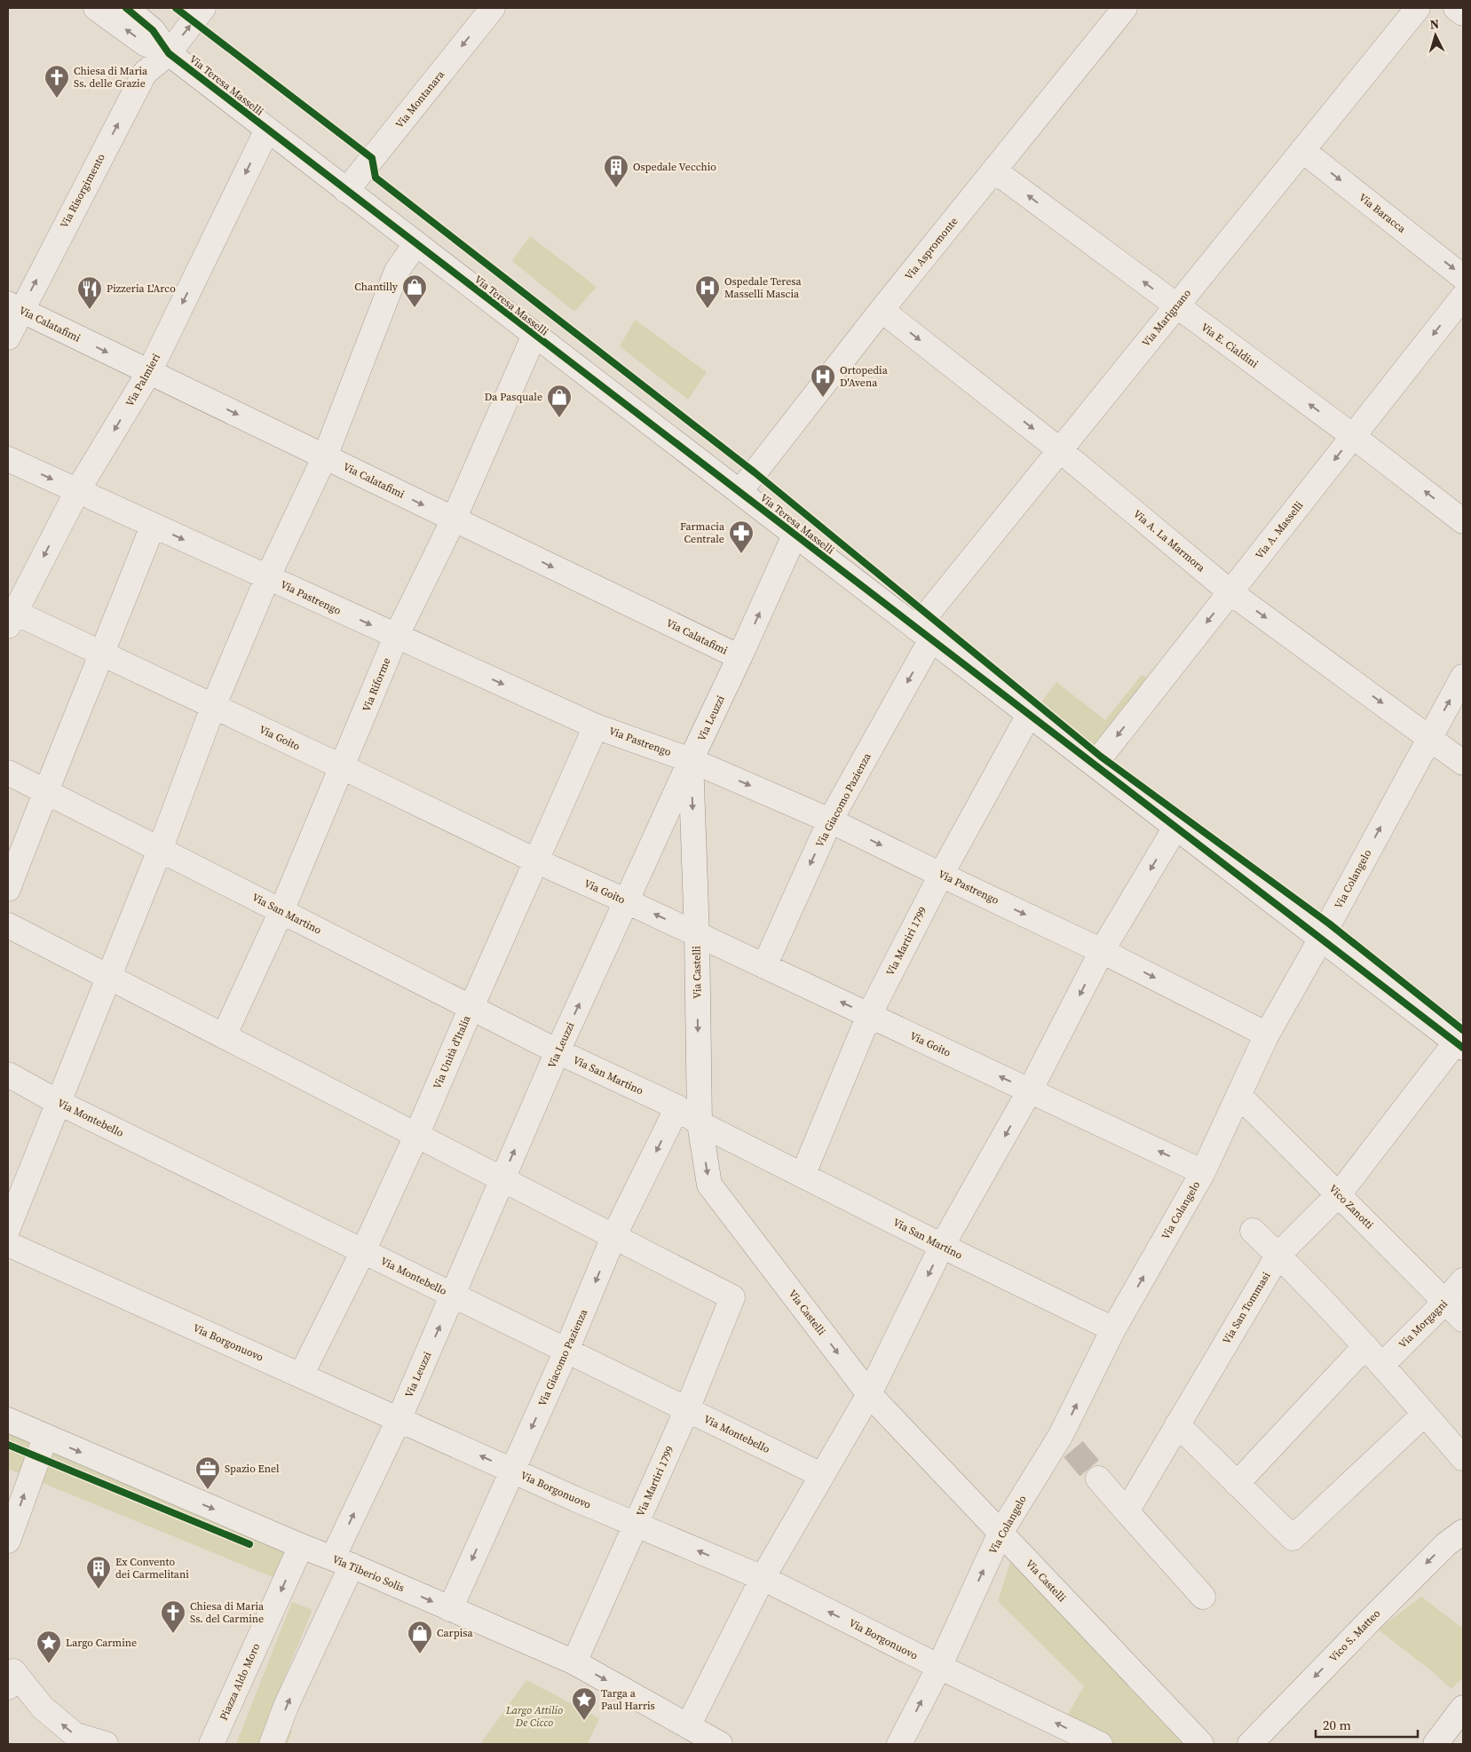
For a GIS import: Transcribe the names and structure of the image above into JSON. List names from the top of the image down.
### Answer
{
  "streets": {
    "street": [
      "Via Teresa Masselli",
      "Via Montanara",
      "Via Risorgimento",
      "Via Baracca",
      "Via Aspromonte",
      "Via Marignano",
      "Via Calatafimi",
      "Via E. Cialdini",
      "Via Palmieri",
      "Via A. Masselli",
      "Via A. La Marmora",
      "Via Pastrengo",
      "Via Riforme",
      "Via Leuzzi",
      "Via Goito",
      "Via Giacomo Pazienza",
      "Via Colangelo",
      "Via San Martino",
      "Via Martiri 1799",
      "Via Castelli",
      "Via Unità d'Italia",
      "Via Montebello",
      "Vico Zanotti",
      "Via San Tommasi",
      "Via Morgagni",
      "Via Borgonuovo",
      "Via Tiberio Solis",
      "Vico S. Matteo",
      "Piazza Aldo Moro"
    ]
  },
  "crossings": [
    ["Via Teresa Masselli", "Via Montanara"],
    ["Via Teresa Masselli", "Via Risorgimento"],
    ["Via Teresa Masselli", "Via Aspromonte"],
    ["Via Teresa Masselli", "Via Marignano"],
    ["Via Teresa Masselli", "Via Palmieri"],
    ["Via Teresa Masselli", "Via A. Masselli"],
    ["Via Teresa Masselli", "Via Riforme"],
    ["Via Teresa Masselli", "Via Leuzzi"],
    ["Via Teresa Masselli", "Via Giacomo Pazienza"],
    ["Via Teresa Masselli", "Via Colangelo"],
    ["Via Teresa Masselli", "Via Martiri 1799"],
    ["Via Teresa Masselli", "Via San Tommasi"],
    ["Via Risorgimento", "Via Calatafimi"],
    ["Via Baracca", "Via Marignano"],
    ["Via Aspromonte", "Via E. Cialdini"],
    ["Via Aspromonte", "Via A. La Marmora"],
    ["Via Marignano", "Via E. Cialdini"],
    ["Via Marignano", "Via A. La Marmora"],
    ["Via Marignano", "Via Giacomo Pazienza"],
    ["Via Calatafimi", "Via Palmieri"],
    ["Via Calatafimi", "Via Riforme"],
    ["Via Calatafimi", "Via Leuzzi"],
    ["Via E. Cialdini", "Via A. Masselli"],
    ["Via Palmieri", "Via Pastrengo"],
    ["Via Palmieri", "Via Goito"],
    ["Via A. Masselli", "Via A. La Marmora"],
    ["Via A. La Marmora", "Via Colangelo"],
    ["Via Pastrengo", "Via Riforme"],
    ["Via Pastrengo", "Via Leuzzi"],
    ["Via Pastrengo", "Via Giacomo Pazienza"],
    ["Via Pastrengo", "Via Colangelo"],
    ["Via Pastrengo", "Via Martiri 1799"],
    ["Via Pastrengo", "Via Castelli"],
    ["Via Pastrengo", "Via Unità d'Italia"],
    ["Via Riforme", "Via Goito"],
    ["Via Riforme", "Via San Martino"],
    ["Via Leuzzi", "Via Goito"],
    ["Via Leuzzi", "Via San Martino"],
    ["Via Leuzzi", "Via Castelli"],
    ["Via Leuzzi", "Via Montebello"],
    ["Via Leuzzi", "Via Borgonuovo"],
    ["Via Leuzzi", "Via Tiberio Solis"],
    ["Via Goito", "Via Giacomo Pazienza"],
    ["Via Goito", "Via Colangelo"],
    ["Via Goito", "Via Martiri 1799"],
    ["Via Goito", "Via Castelli"],
    ["Via Goito", "Via Unità d'Italia"],
    ["Via Giacomo Pazienza", "Via San Martino"],
    ["Via Giacomo Pazienza", "Via Martiri 1799"],
    ["Via Giacomo Pazienza", "Via Montebello"],
    ["Via Giacomo Pazienza", "Via Borgonuovo"],
    ["Via Giacomo Pazienza", "Via Tiberio Solis"],
    ["Via Colangelo", "Via San Martino"],
    ["Via Colangelo", "Via Castelli"],
    ["Via Colangelo", "Vico Zanotti"],
    ["Via Colangelo", "Via Borgonuovo"],
    ["Via San Martino", "Via Martiri 1799"],
    ["Via San Martino", "Via Castelli"],
    ["Via San Martino", "Via Unità d'Italia"],
    ["Via Martiri 1799", "Via Montebello"],
    ["Via Martiri 1799", "Via Borgonuovo"],
    ["Via Martiri 1799", "Via Tiberio Solis"],
    ["Via Unità d'Italia", "Via Montebello"],
    ["Via Unità d'Italia", "Via Borgonuovo"],
    ["Vico Zanotti", "Via San Tommasi"],
    ["Vico Zanotti", "Via Morgagni"],
    ["Via Tiberio Solis", "Piazza Aldo Moro"]
  ],
  "one_way": [
    "Via Montanara",
    "Via Risorgimento",
    "Via Baracca",
    "Via Calatafimi",
    "Via E. Cialdini",
    "Via A. Masselli",
    "Via A. La Marmora",
    "Via Pastrengo",
    "Via Leuzzi",
    "Via Goito",
    "Via Giacomo Pazienza",
    "Via Castelli",
    "Via Borgonuovo",
    "Via Tiberio Solis"
  ],
  "parks": ["Largo Attilio De Cicco"],
  "places": {
    "church": ["Chiesa di Maria Ss. delle Grazie", "Chiesa di Maria Ss. del Carmine"],
    "building": ["Ospedale Vecchio", "Ex Convento dei Carmelitani"],
    "shop": ["Chantilly", "Da Pasquale", "Carpisa"],
    "hospital": ["Ospedale Teresa Masselli Mascia", "Ortopedia D'Avena"],
    "restaurant": ["Pizzeria L'Arco"],
    "pharmacy": ["Farmacia Centrale"],
    "office": ["Spazio Enel"],
    "place": ["Largo Carmine", "Targa a Paul Harris"]
  },
  "scale_bar": "20 m",
  "north": "top"
}
